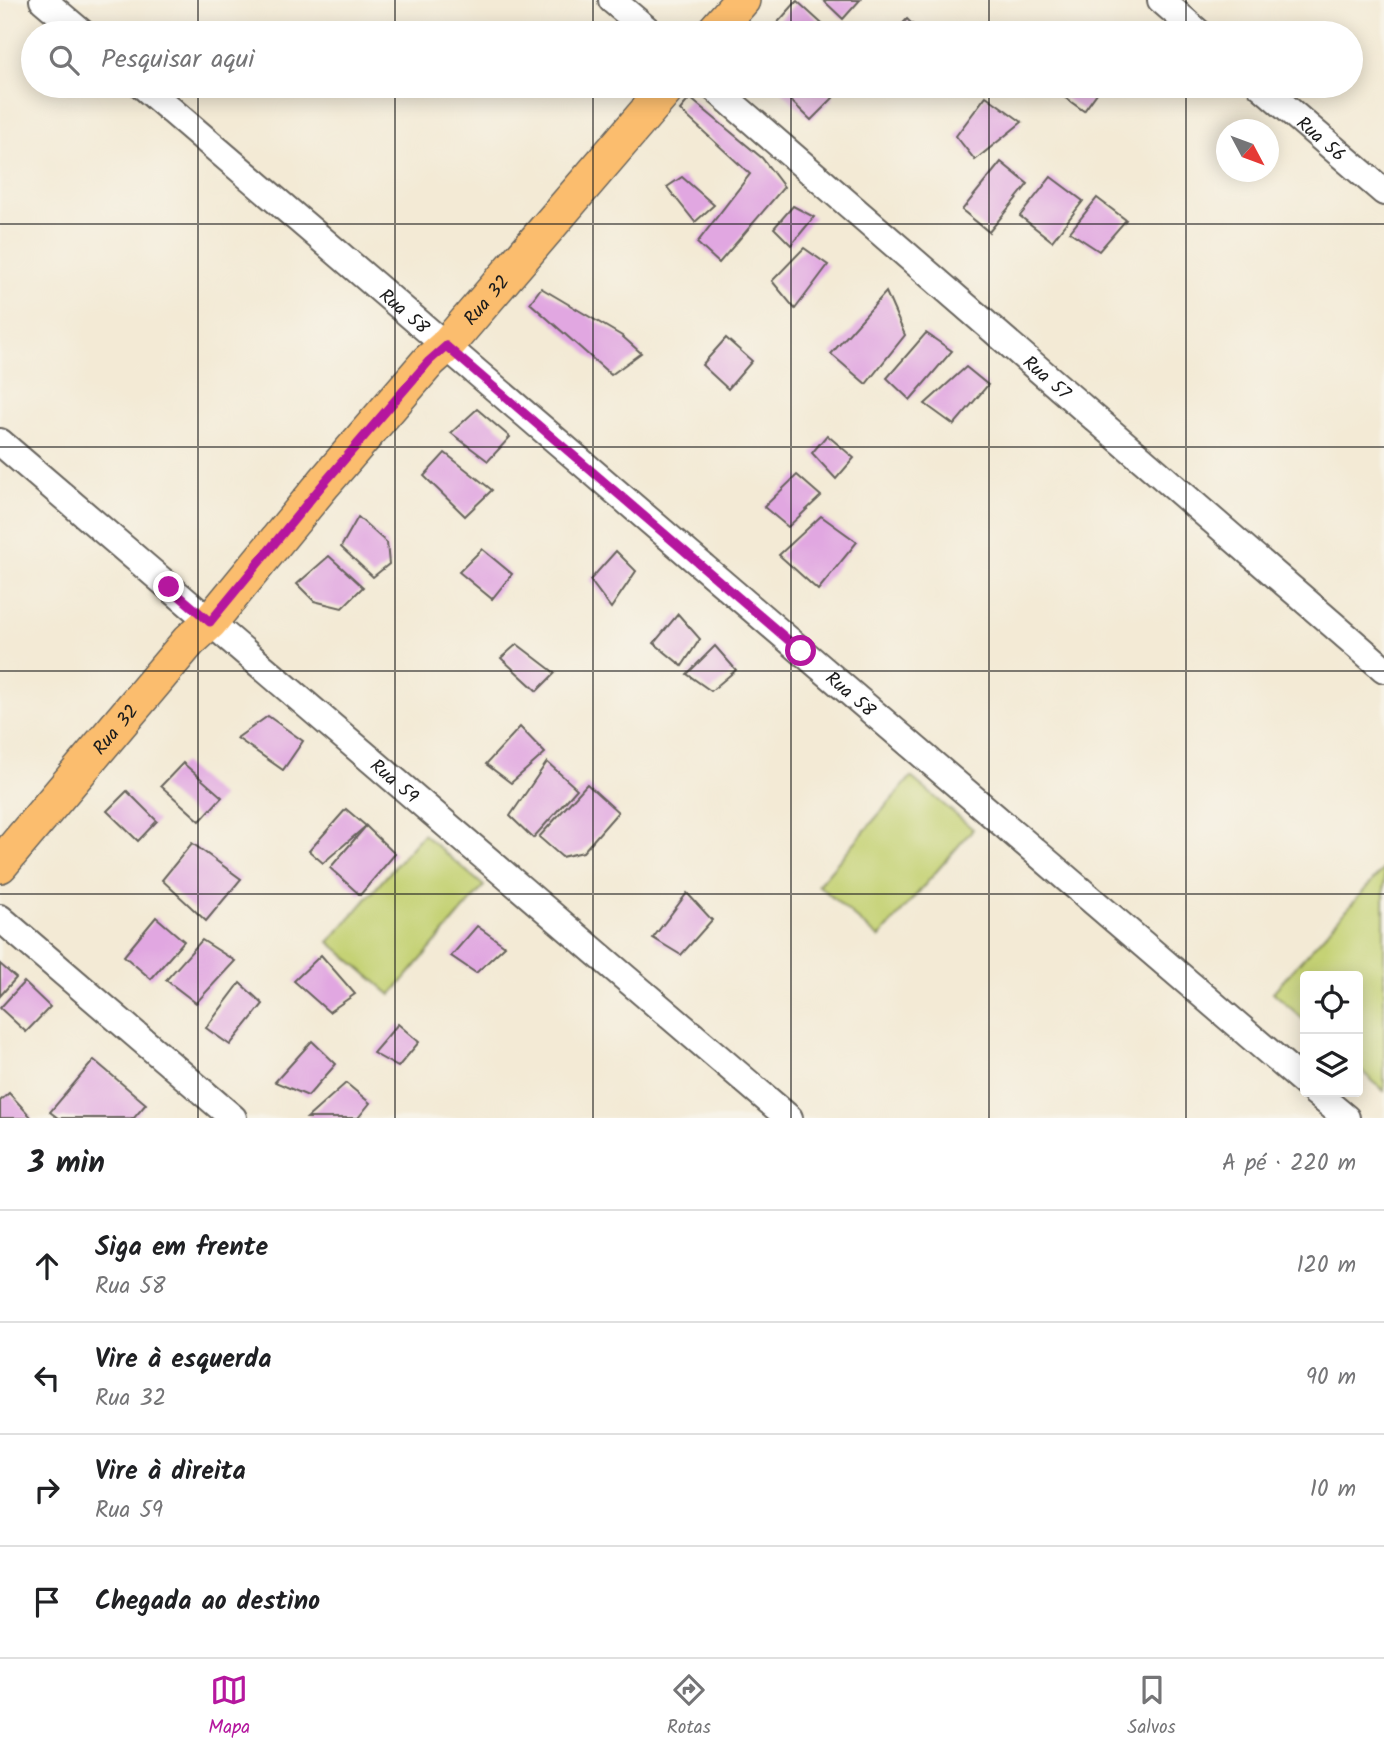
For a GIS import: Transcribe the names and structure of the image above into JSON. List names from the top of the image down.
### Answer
{
  "streets": {
    "main road": ["Rua 32"],
    "street": [
      "Rua 56",
      "Rua 58",
      "Rua 57",
      "Rua 59"
    ]
  },
  "crossings": [
    ["Rua 32", "Rua 58"],
    ["Rua 32", "Rua 59"]
  ],
  "north": "bottom right",
  "page": {
    "search": "Pesquisar aqui",
    "heading": ["3 min", "A pé · 220 m"],
    "list": [
      ["Siga em frente", "Rua 58", "120 m"],
      ["Vire à esquerda", "Rua 32", "90 m"],
      ["Vire à direita", "Rua 59", "10 m"],
      "Chegada ao destino"
    ],
    "nav": ["Mapa", "Rotas", "Salvos"]
  }
}
